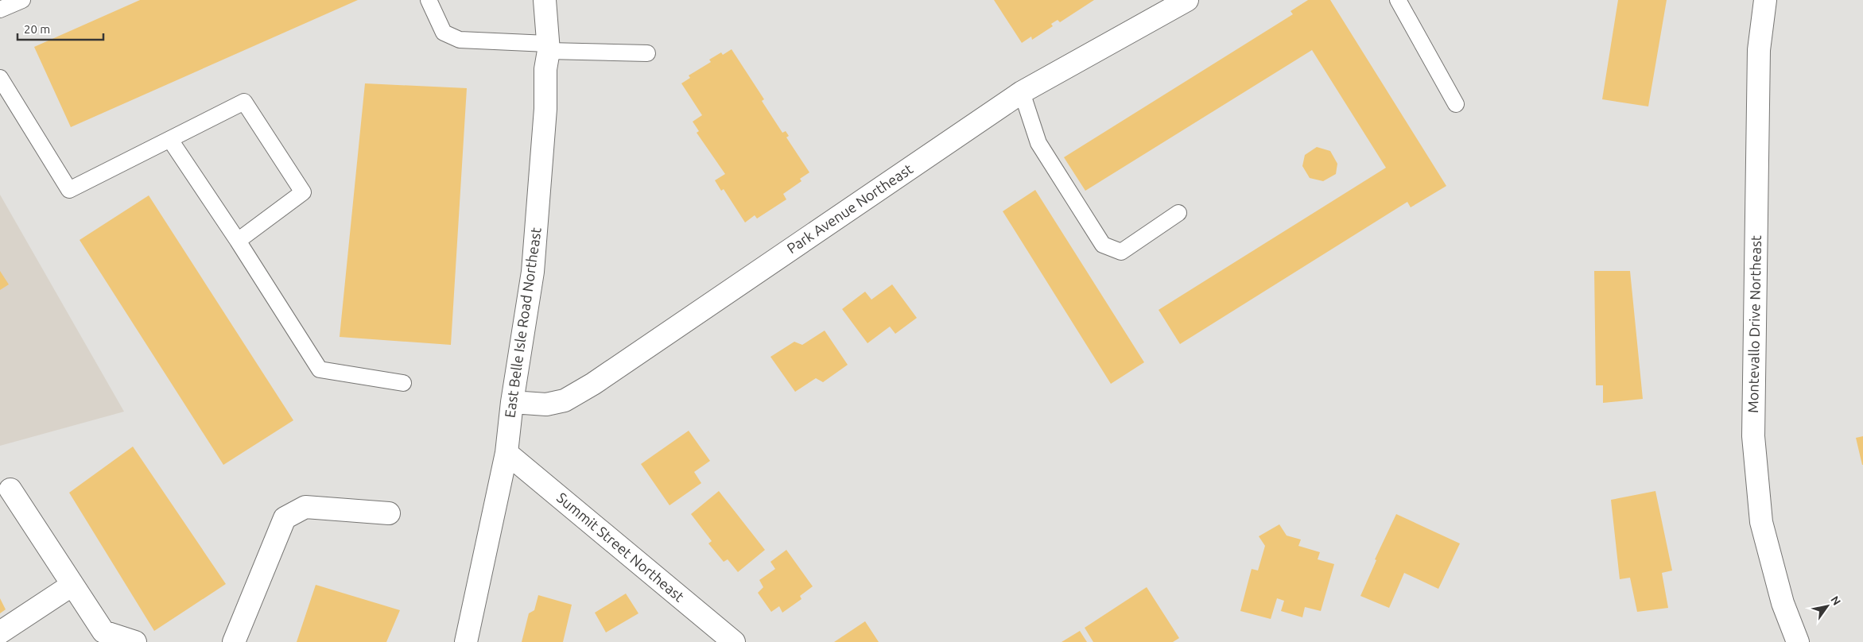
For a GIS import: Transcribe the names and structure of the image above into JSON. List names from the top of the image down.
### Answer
{
  "streets": {
    "street": [
      "Park Avenue Northeast",
      "East Belle Isle Road Northeast",
      "Montevallo Drive Northeast",
      "Summit Street Northeast"
    ]
  },
  "crossings": [
    ["Park Avenue Northeast", "East Belle Isle Road Northeast"],
    ["East Belle Isle Road Northeast", "Summit Street Northeast"]
  ],
  "scale_bar": "20 m",
  "north": "top right"
}
